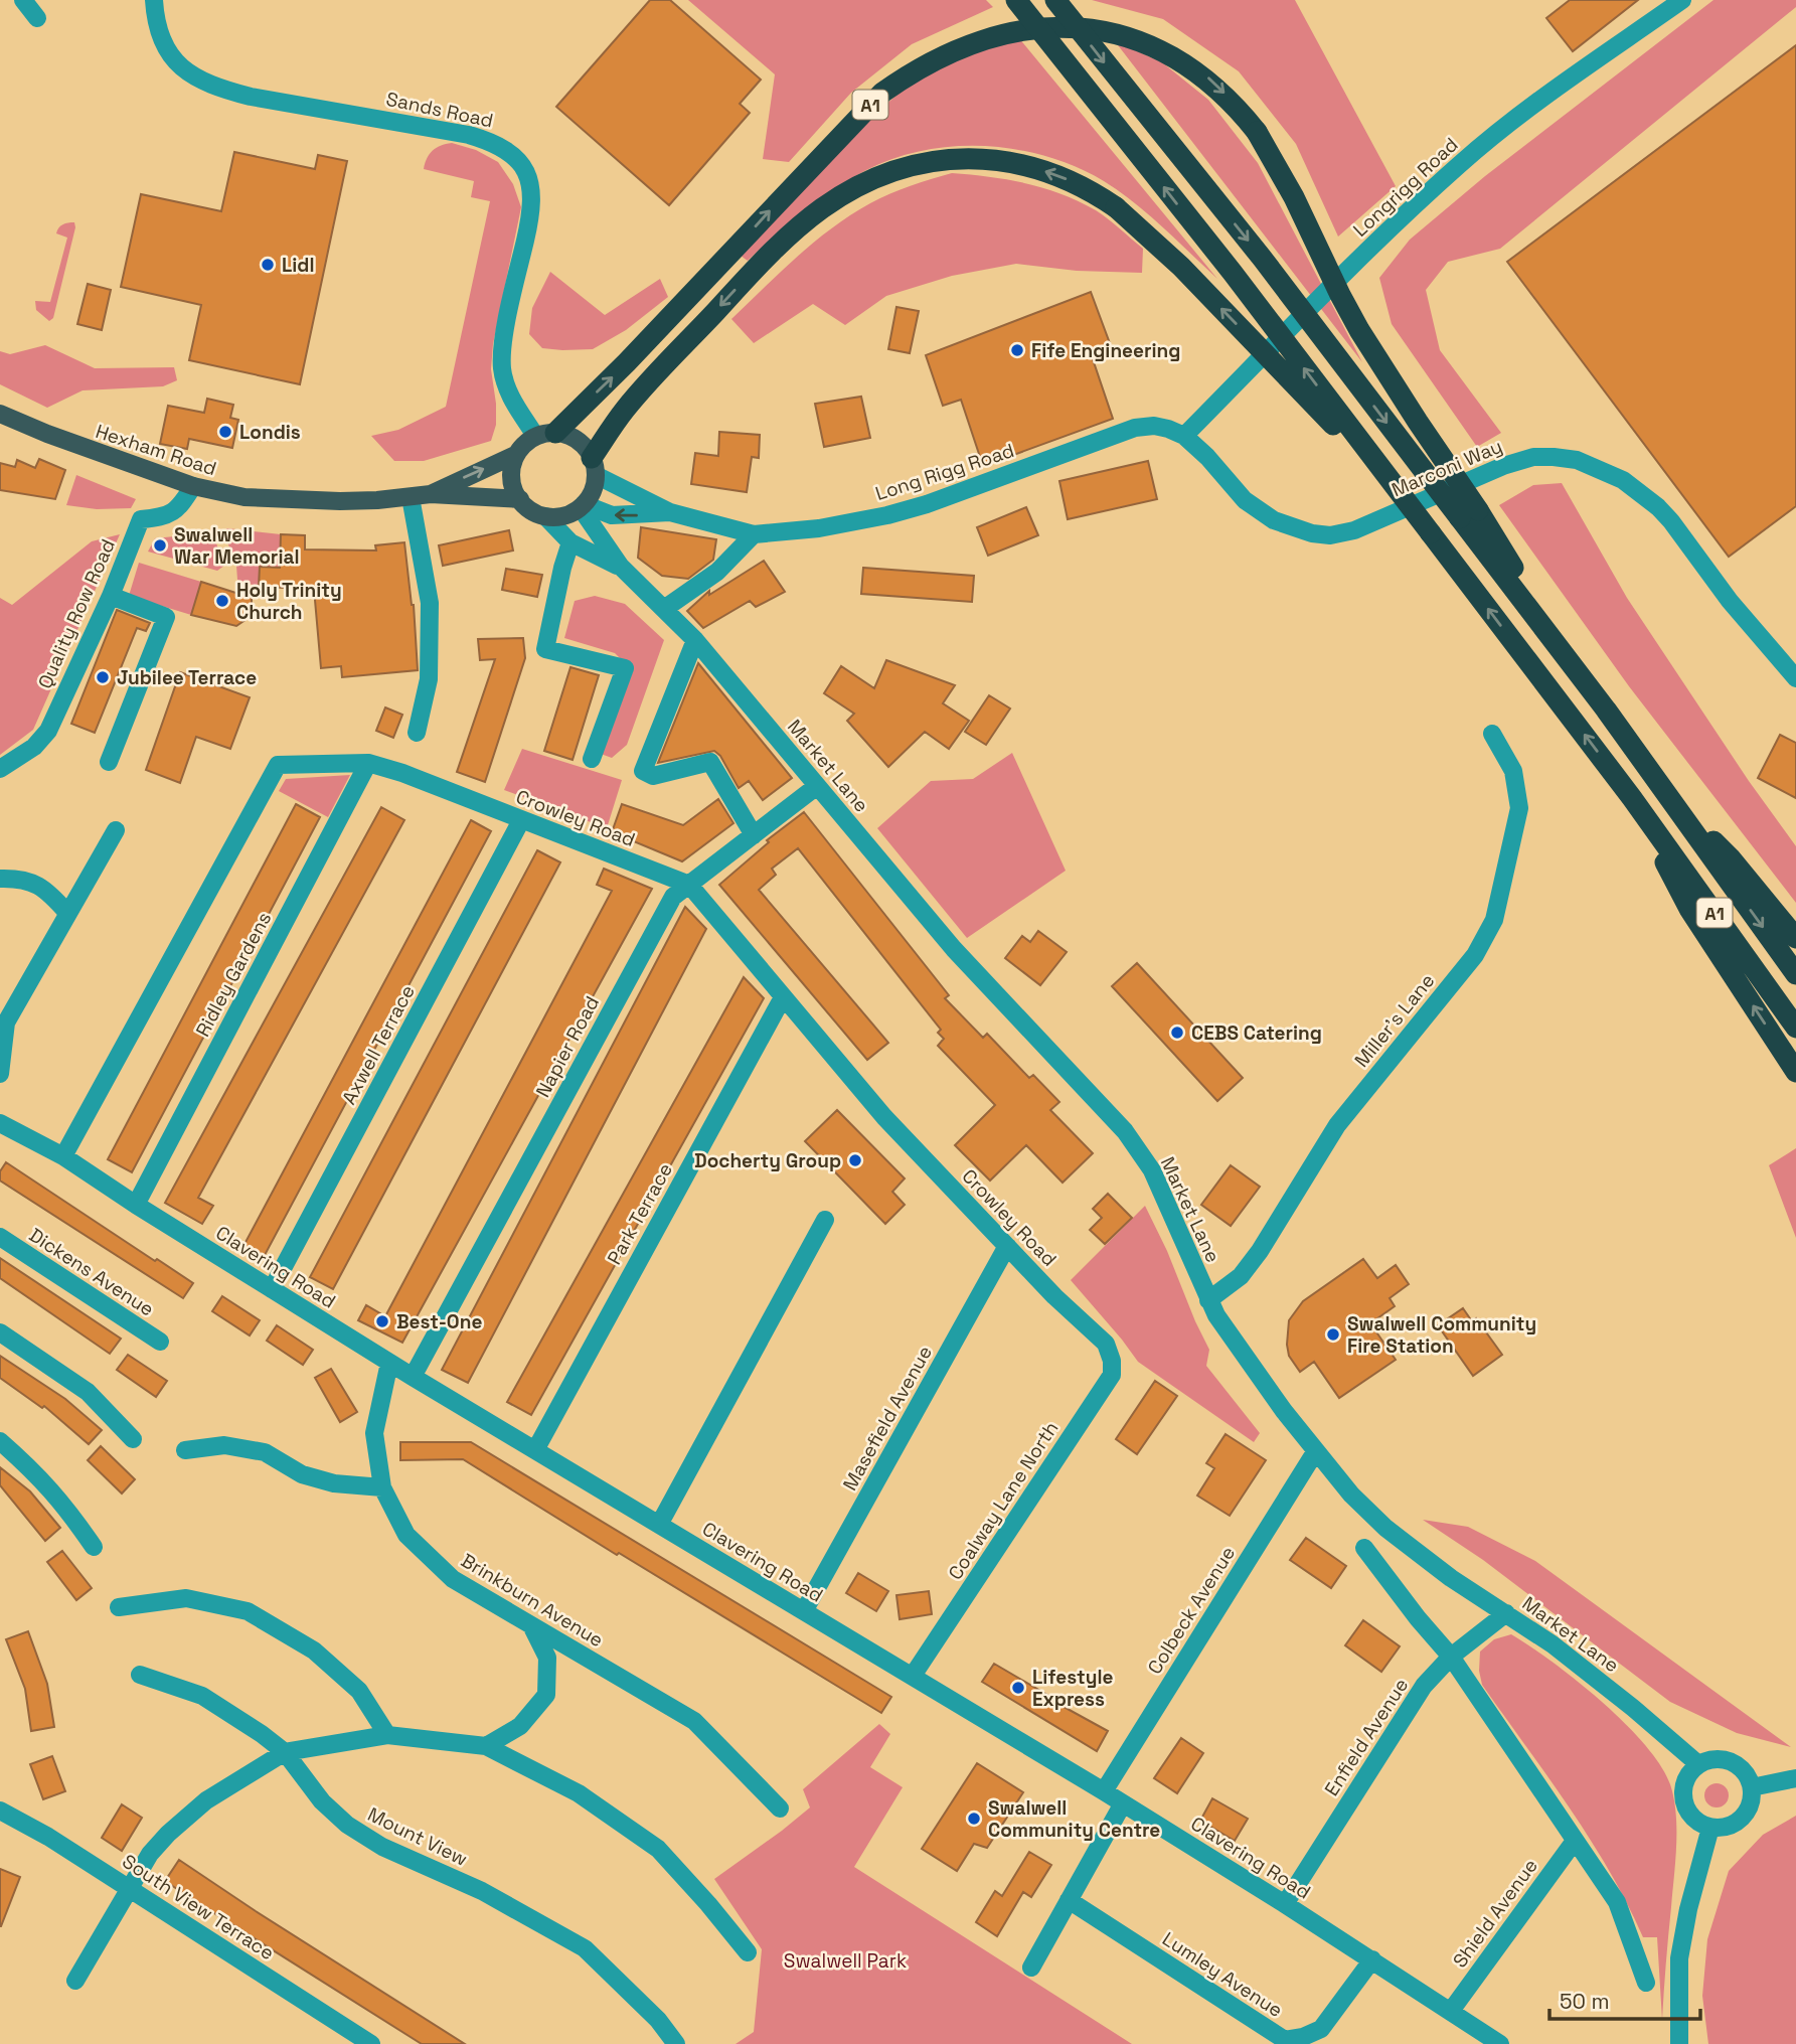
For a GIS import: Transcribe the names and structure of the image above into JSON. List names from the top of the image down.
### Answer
{
  "streets": {
    "highway": ["A1"],
    "main road": ["Hexham Road"],
    "street": [
      "Sands Road",
      "Longrigg Road",
      "Marconi Way",
      "Long Rigg Road",
      "Quality Row Road",
      "Market Lane",
      "Crowley Road",
      "Ridley Gardens",
      "Miller's Lane",
      "Axwell Terrace",
      "Napier Road",
      "Park Terrace",
      "Clavering Road",
      "Dickens Avenue",
      "Masefield Avenue",
      "Coalway Lane North",
      "Brinkburn Avenue",
      "Colbeck Avenue",
      "Enfield Avenue",
      "Mount View",
      "South View Terrace",
      "Shield Avenue",
      "Lumley Avenue"
    ]
  },
  "crossings": [
    ["A1", "Sands Road"],
    ["A1", "Hexham Road"],
    ["A1", "Market Lane"],
    ["Sands Road", "Hexham Road"],
    ["Sands Road", "Market Lane"],
    ["Longrigg Road", "Marconi Way"],
    ["Longrigg Road", "Long Rigg Road"],
    ["Hexham Road", "Quality Row Road"],
    ["Hexham Road", "Market Lane"],
    ["Marconi Way", "Long Rigg Road"],
    ["Market Lane", "Miller's Lane"],
    ["Market Lane", "Napier Road"],
    ["Market Lane", "Colbeck Avenue"],
    ["Market Lane", "Enfield Avenue"],
    ["Crowley Road", "Ridley Gardens"],
    ["Crowley Road", "Axwell Terrace"],
    ["Crowley Road", "Napier Road"],
    ["Crowley Road", "Park Terrace"],
    ["Crowley Road", "Clavering Road"],
    ["Crowley Road", "Masefield Avenue"],
    ["Crowley Road", "Coalway Lane North"],
    ["Ridley Gardens", "Clavering Road"],
    ["Axwell Terrace", "Clavering Road"],
    ["Napier Road", "Clavering Road"],
    ["Park Terrace", "Clavering Road"],
    ["Clavering Road", "Masefield Avenue"],
    ["Clavering Road", "Coalway Lane North"],
    ["Clavering Road", "Brinkburn Avenue"],
    ["Clavering Road", "Colbeck Avenue"],
    ["Clavering Road", "Enfield Avenue"],
    ["Clavering Road", "Shield Avenue"],
    ["Clavering Road", "Lumley Avenue"]
  ],
  "parks": ["Swalwell Park"],
  "places": [
    "Lidl",
    "Fife Engineering",
    "Londis",
    "Swalwell War Memorial",
    "Holy Trinity Church",
    "Jubilee Terrace",
    "CEBS Catering",
    "Docherty Group",
    "Best-One",
    "Swalwell Community Fire Station",
    "Lifestyle Express",
    "Swalwell Community Centre"
  ],
  "scale_bar": "50 m"
}
